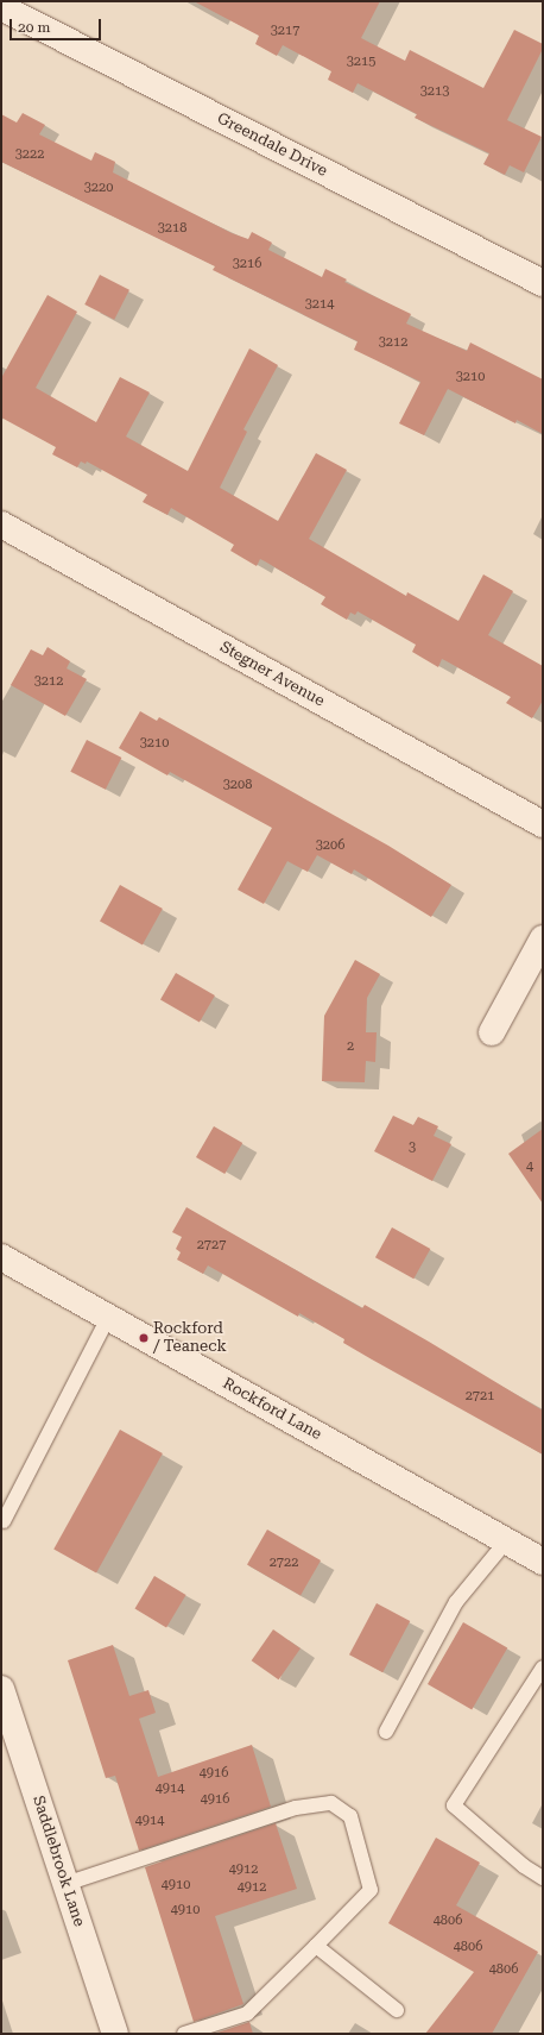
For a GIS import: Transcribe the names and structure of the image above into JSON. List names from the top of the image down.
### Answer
{
  "streets": {
    "street": [
      "Greendale Drive",
      "Stegner Avenue",
      "Rockford Lane",
      "Saddlebrook Lane"
    ]
  },
  "places": ["Rockford / Teaneck"],
  "house_numbers": [
    "3217",
    "3215",
    "3213",
    "3222",
    "3220",
    "3218",
    "3216",
    "3214",
    "3212",
    "3210",
    "3212",
    "3210",
    "3208",
    "3206",
    "2",
    "3",
    "4",
    "2727",
    "2721",
    "2722",
    "4916",
    "4914",
    "4916",
    "4914",
    "4912",
    "4910",
    "4912",
    "4910",
    "4806",
    "4806",
    "4806"
  ],
  "scale_bar": "20 m"
}
